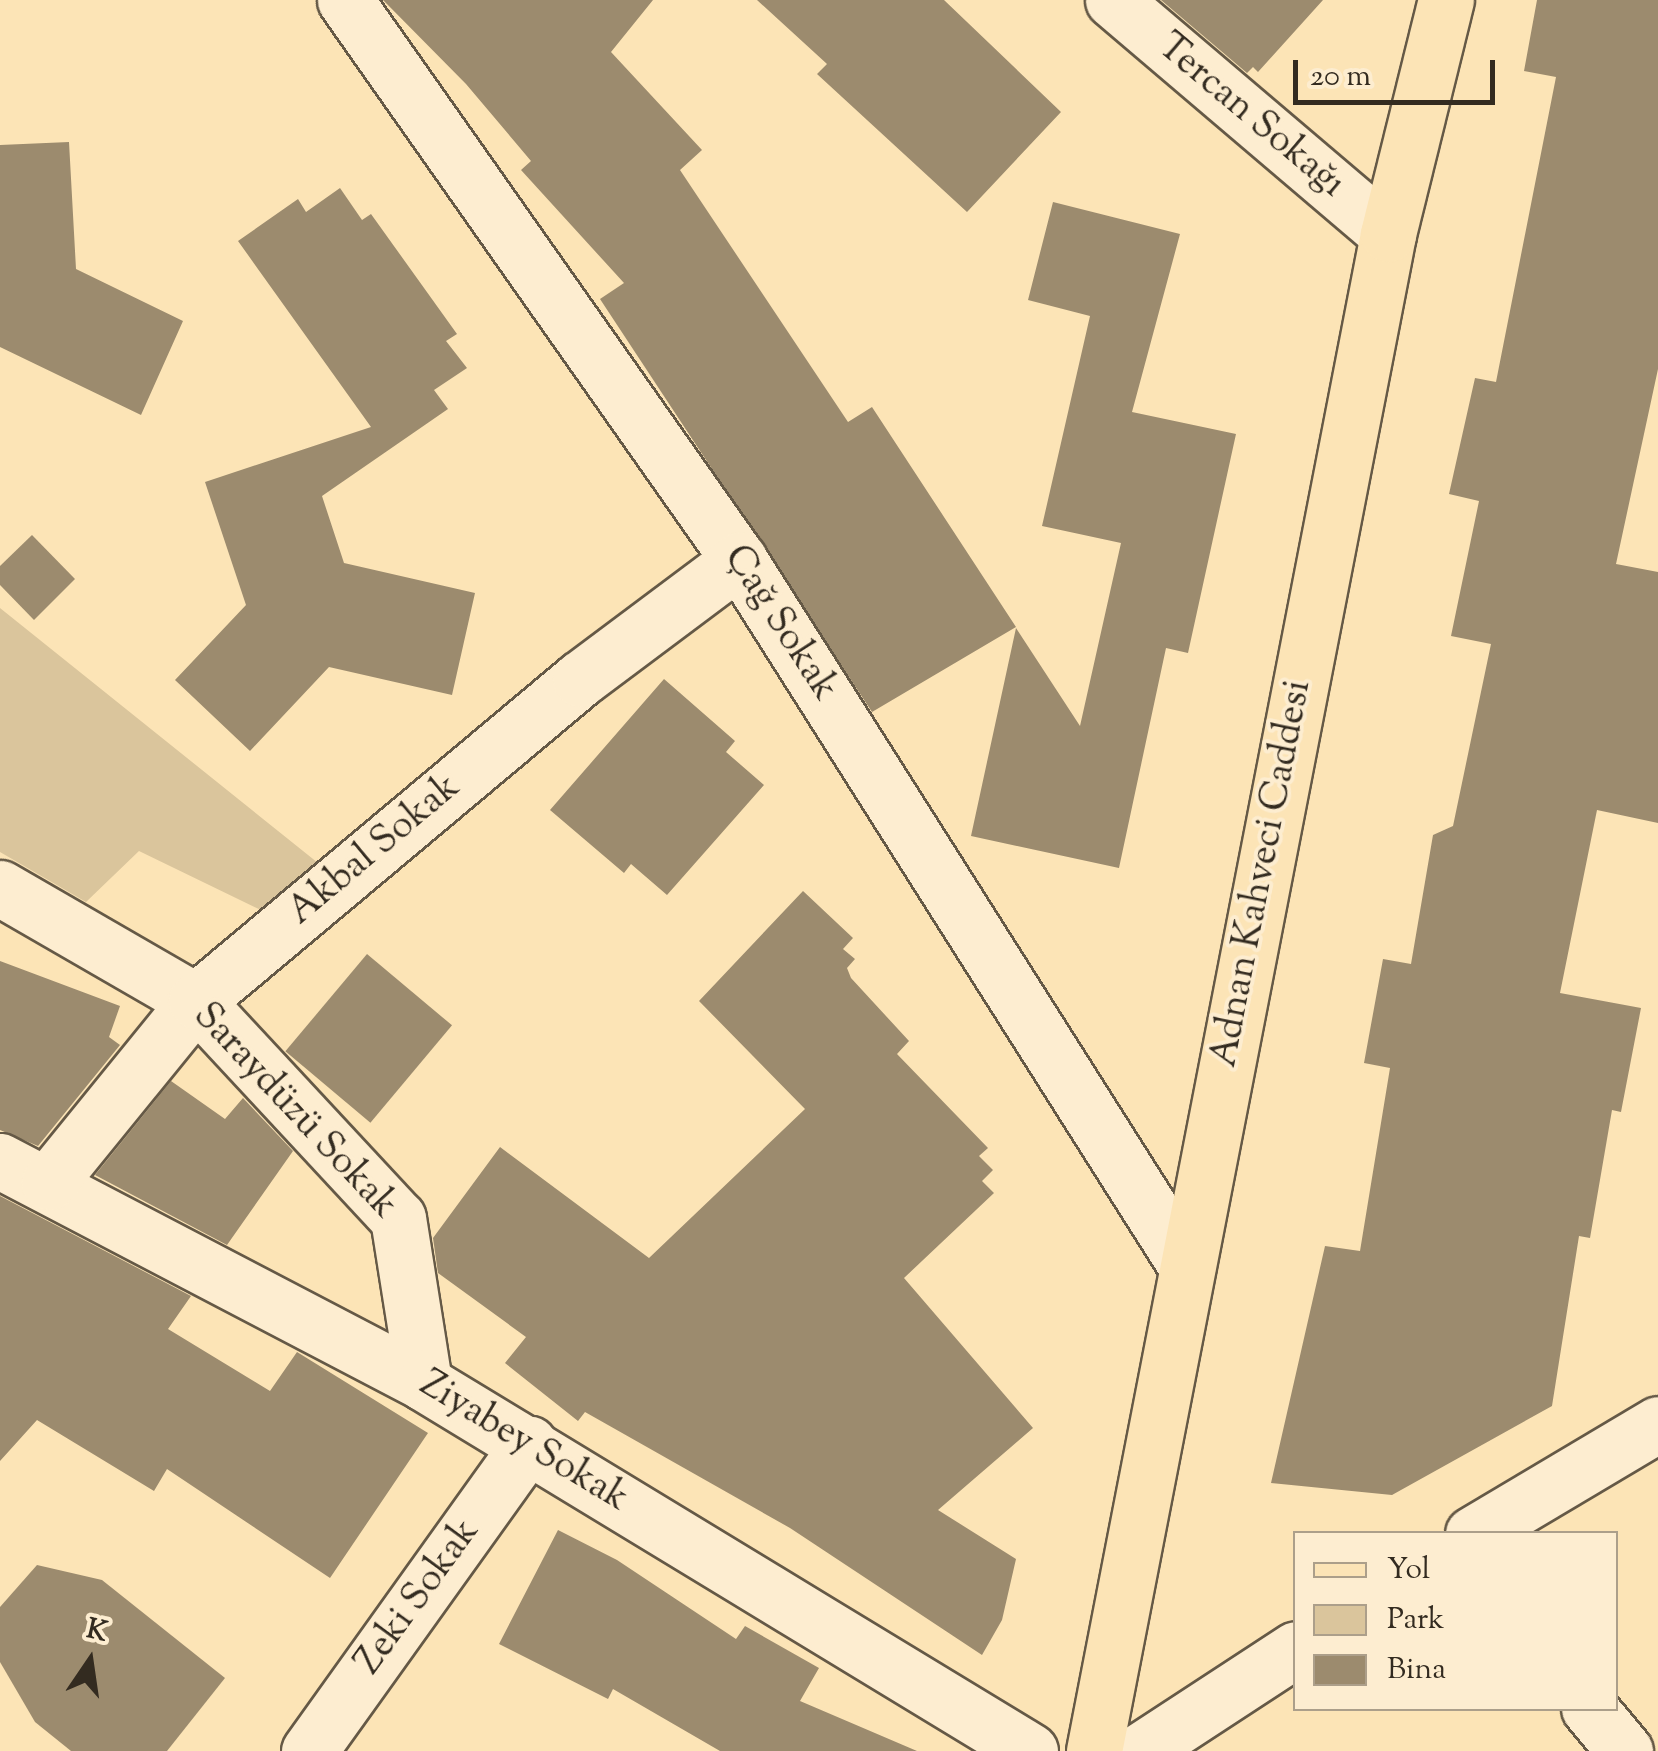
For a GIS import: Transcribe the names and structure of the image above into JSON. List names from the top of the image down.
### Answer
{
  "streets": {
    "main road": ["Adnan Kahveci Caddesi"],
    "street": [
      "Tercan Sokağı",
      "Çağ Sokak",
      "Akbal Sokak",
      "Saraydüzü Sokak",
      "Ziyabey Sokak",
      "Zeki Sokak"
    ]
  },
  "crossings": [
    ["Tercan Sokağı", "Adnan Kahveci Caddesi"],
    ["Çağ Sokak", "Akbal Sokak"],
    ["Çağ Sokak", "Adnan Kahveci Caddesi"],
    ["Akbal Sokak", "Saraydüzü Sokak"],
    ["Akbal Sokak", "Ziyabey Sokak"],
    ["Saraydüzü Sokak", "Ziyabey Sokak"],
    ["Ziyabey Sokak", "Zeki Sokak"]
  ],
  "legend": ["Yol", "Park", "Bina"],
  "scale_bar": "20 m",
  "north": "top"
}
